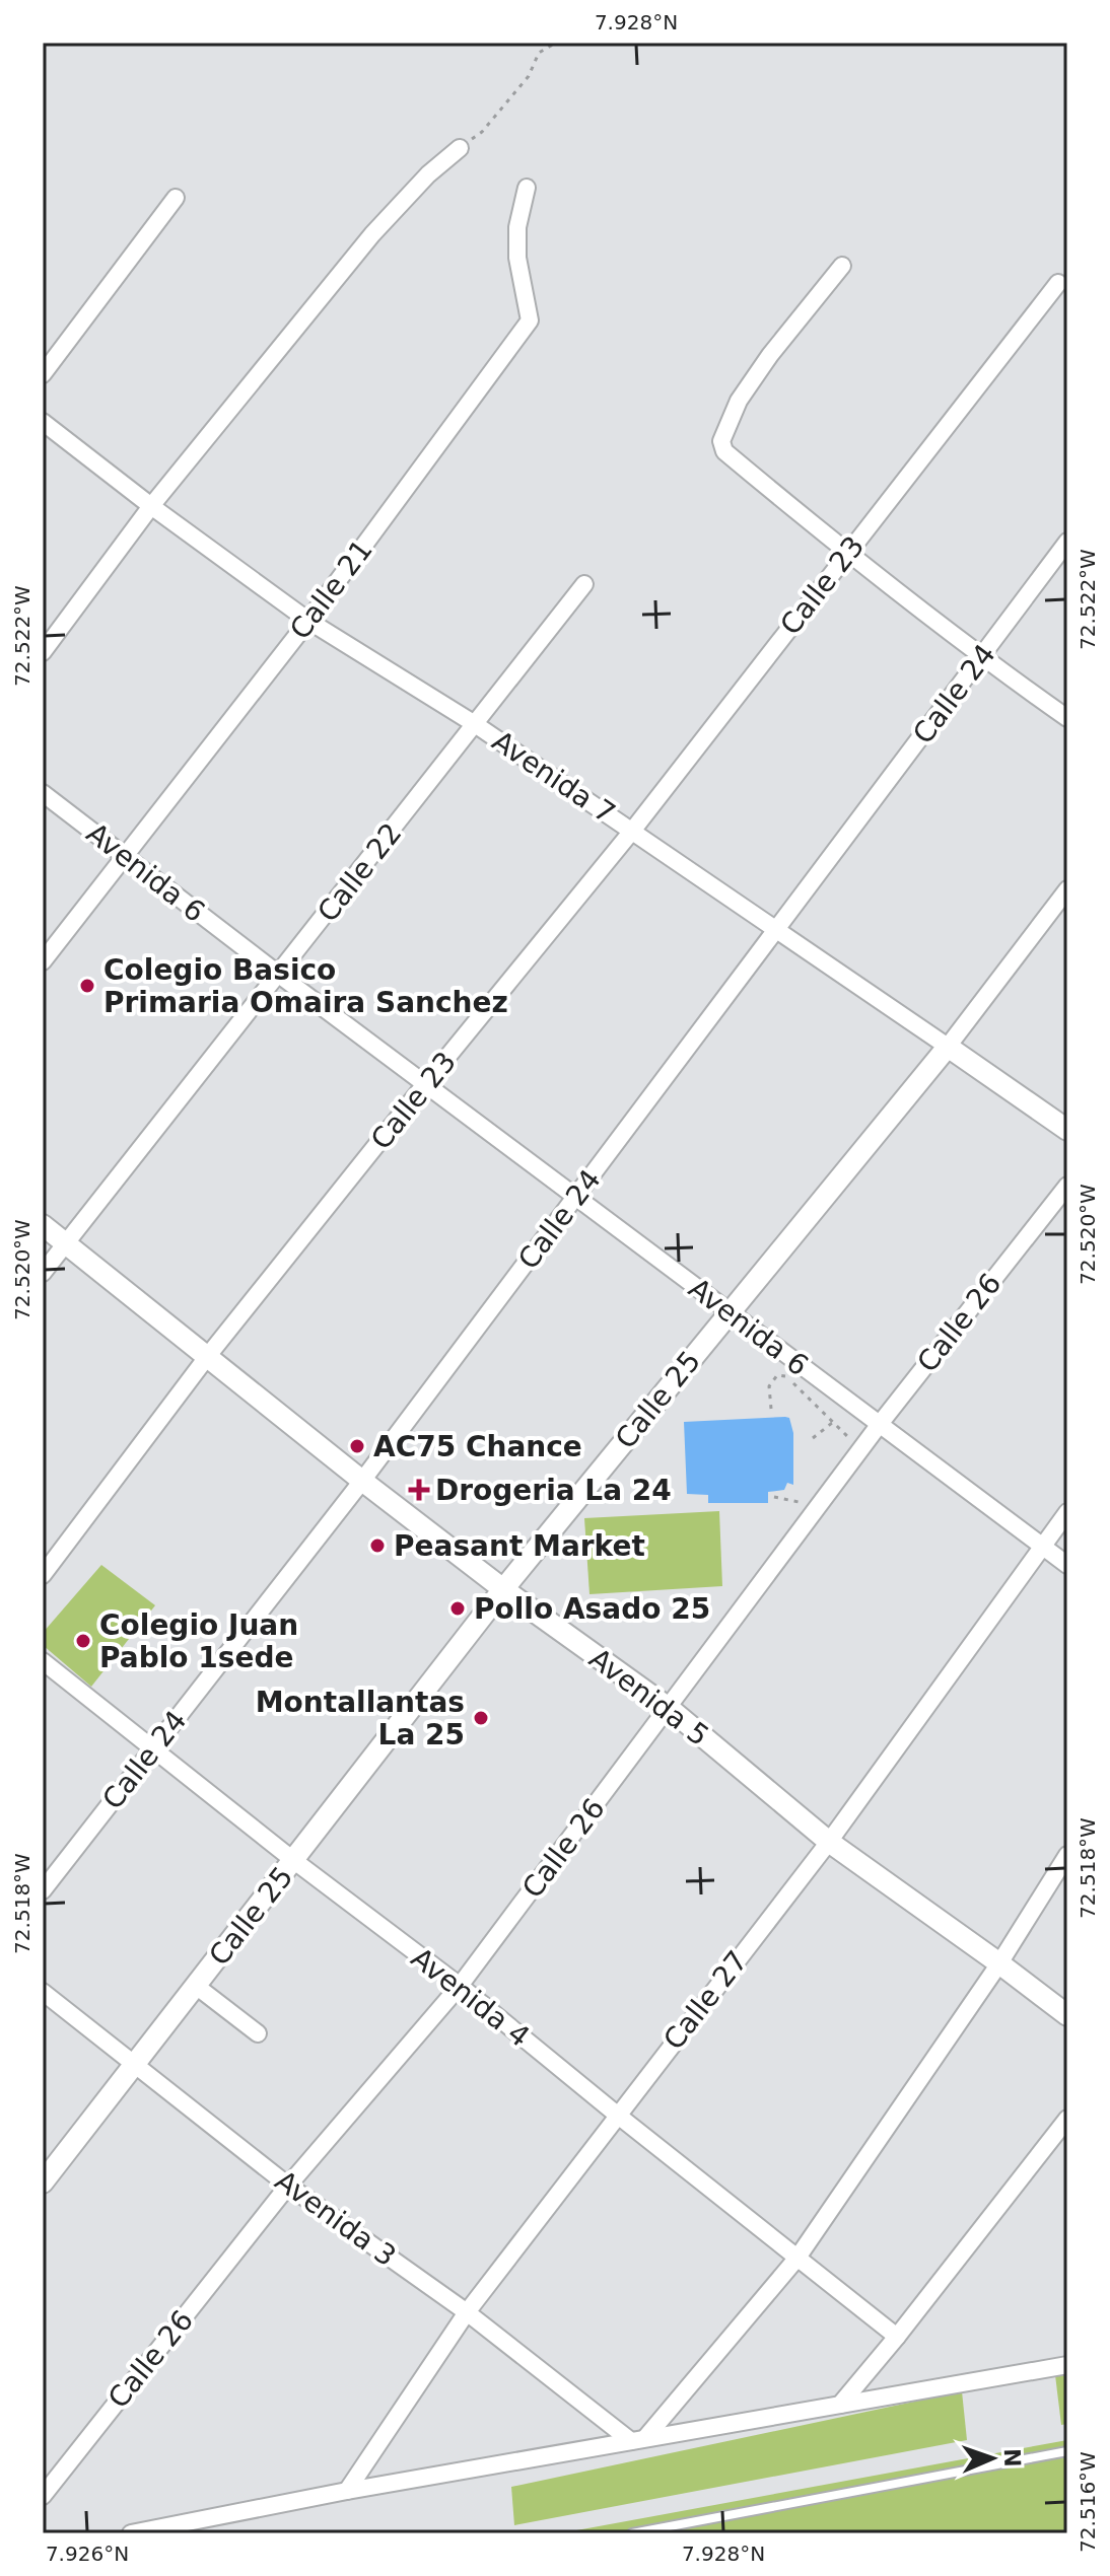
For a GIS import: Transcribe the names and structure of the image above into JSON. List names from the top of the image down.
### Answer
{
  "streets": {
    "street": [
      "Calle 23",
      "Calle 21",
      "Calle 24",
      "Avenida 7",
      "Avenida 6",
      "Calle 22",
      "Calle 26",
      "Calle 25",
      "Avenida 5",
      "Avenida 4",
      "Calle 27",
      "Avenida 3"
    ]
  },
  "crossings": [
    ["Calle 23", "Avenida 7"],
    ["Calle 23", "Avenida 6"],
    ["Calle 23", "Avenida 5"],
    ["Calle 21", "Avenida 7"],
    ["Calle 21", "Avenida 6"],
    ["Calle 24", "Avenida 7"],
    ["Calle 24", "Avenida 6"],
    ["Calle 24", "Avenida 5"],
    ["Calle 24", "Avenida 4"],
    ["Avenida 7", "Calle 22"],
    ["Avenida 7", "Calle 25"],
    ["Avenida 6", "Calle 22"],
    ["Avenida 6", "Calle 26"],
    ["Avenida 6", "Calle 25"],
    ["Avenida 6", "Calle 27"],
    ["Calle 22", "Avenida 5"],
    ["Calle 26", "Avenida 5"],
    ["Calle 26", "Avenida 4"],
    ["Calle 26", "Avenida 3"],
    ["Calle 25", "Avenida 5"],
    ["Calle 25", "Avenida 4"],
    ["Calle 25", "Avenida 3"],
    ["Avenida 5", "Calle 27"],
    ["Avenida 4", "Calle 27"],
    ["Calle 27", "Avenida 3"]
  ],
  "places": {
    "other": [
      "Colegio Basico Primaria Omaira Sanchez",
      "AC75 Chance",
      "Peasant Market",
      "Pollo Asado 25",
      "Colegio Juan Pablo 1sede",
      "Montallantas La 25"
    ],
    "health": ["Drogeria La 24"]
  },
  "north": "right",
  "coordinates": [
    "7.928°N",
    "72.522°W",
    "72.520°W",
    "72.518°W",
    "72.516°W",
    "7.926°N"
  ]
}
